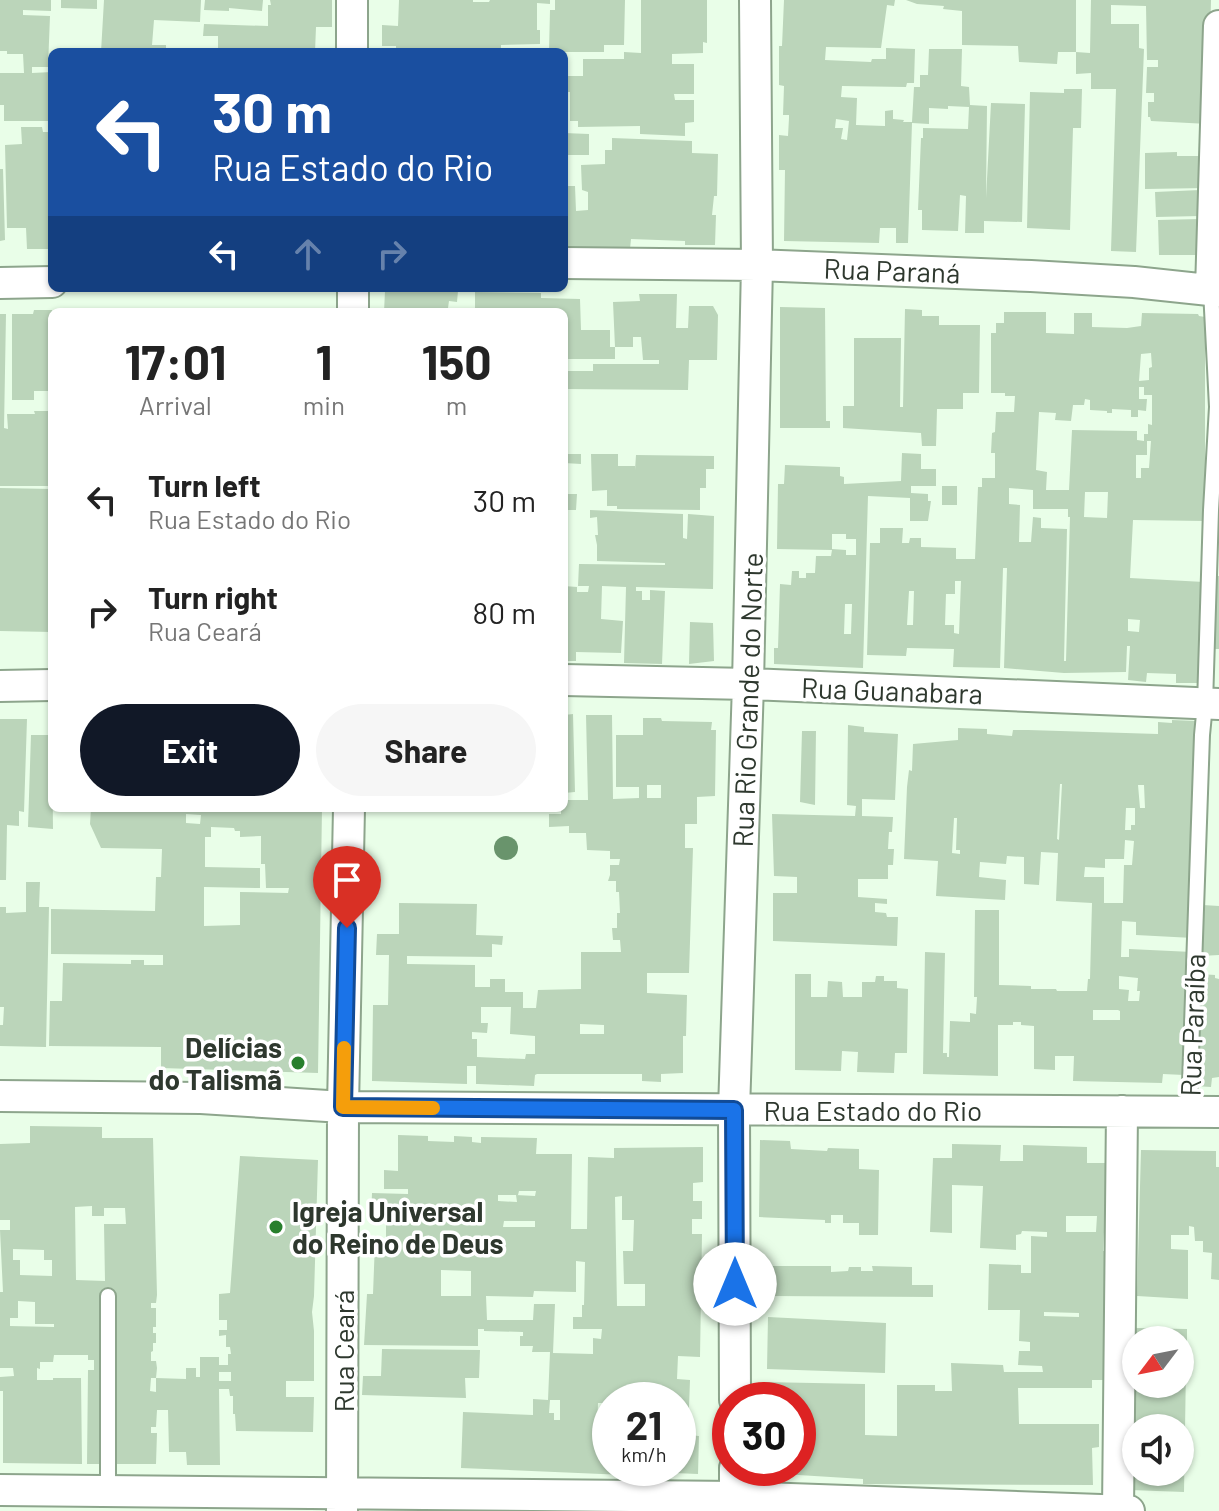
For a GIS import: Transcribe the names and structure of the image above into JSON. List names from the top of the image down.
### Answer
{
  "streets": {
    "street": [
      "Rua Paraná",
      "Rua Guanabara",
      "Rua Rio Grande do Norte",
      "Rua Paraíba",
      "Rua Estado do Rio",
      "Rua Ceará"
    ]
  },
  "crossings": [
    ["Rua Paraná", "Rua Rio Grande do Norte"],
    ["Rua Paraná", "Rua Paraíba"],
    ["Rua Guanabara", "Rua Rio Grande do Norte"],
    ["Rua Guanabara", "Rua Paraíba"],
    ["Rua Rio Grande do Norte", "Rua Estado do Rio"],
    ["Rua Paraíba", "Rua Estado do Rio"],
    ["Rua Estado do Rio", "Rua Ceará"]
  ],
  "places": ["Delícias do Talismã", "Igreja Universal do Reino de Deus"],
  "north": "bottom left",
  "page": {
    "turn": ["30 m", "Rua Estado do Rio"],
    "eta": [
      "17:01",
      "Arrival",
      "1",
      "min",
      "150",
      "m"
    ],
    "list": [
      {
        "name": "Turn left",
        "note": "Rua Estado do Rio",
        "value": "30 m"
      },
      {
        "name": "Turn right",
        "note": "Rua Ceará",
        "value": "80 m"
      }
    ],
    "buttons": ["Exit", "Share"],
    "speed": "21 km/h",
    "limit": "30"
  }
}
